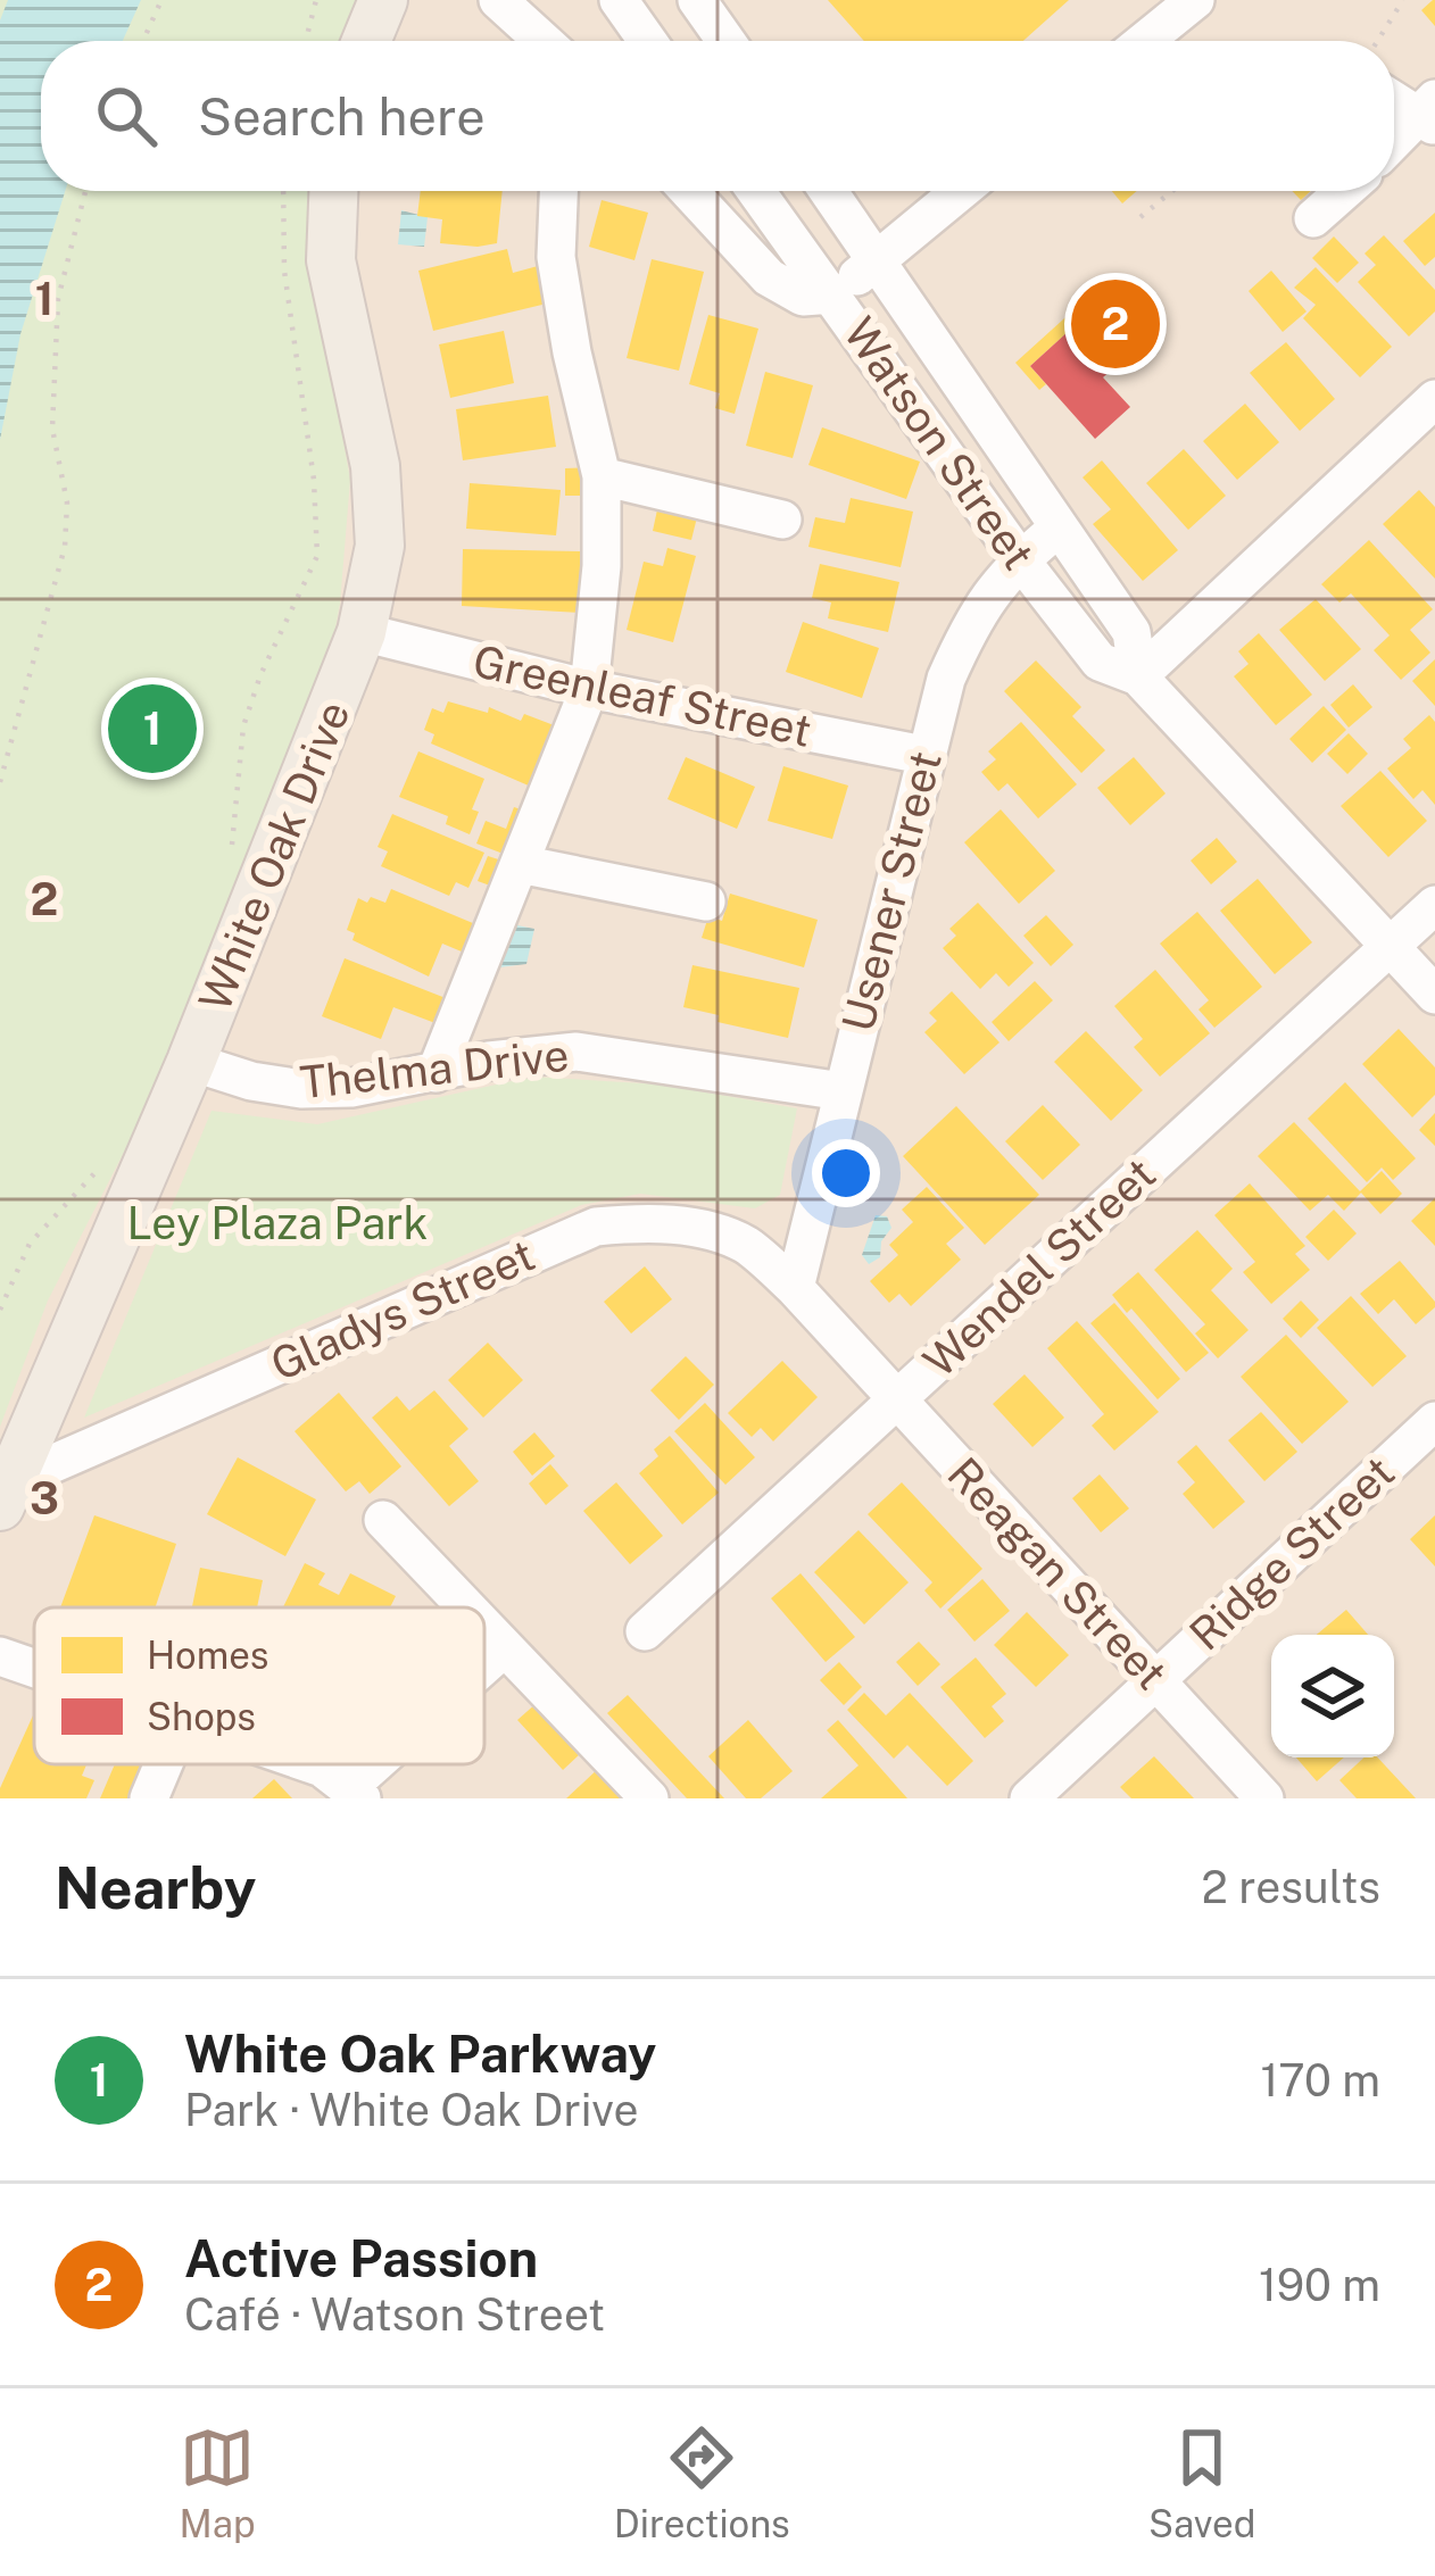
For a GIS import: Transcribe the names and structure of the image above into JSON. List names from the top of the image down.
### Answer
{
  "streets": {
    "main road": ["White Oak Drive"],
    "street": [
      "Watson Street",
      "Greenleaf Street",
      "Usener Street",
      "Thelma Drive",
      "Wendel Street",
      "Gladys Street",
      "Ridge Street",
      "Reagan Street"
    ]
  },
  "crossings": [
    ["Watson Street", "Usener Street"],
    ["Watson Street", "Wendel Street"],
    ["Greenleaf Street", "White Oak Drive"],
    ["Greenleaf Street", "Usener Street"],
    ["White Oak Drive", "Thelma Drive"],
    ["White Oak Drive", "Gladys Street"],
    ["Usener Street", "Thelma Drive"],
    ["Usener Street", "Gladys Street"],
    ["Usener Street", "Reagan Street"],
    ["Wendel Street", "Reagan Street"],
    ["Gladys Street", "Reagan Street"],
    ["Ridge Street", "Reagan Street"]
  ],
  "parks": ["Ley Plaza Park"],
  "legend": ["Homes", "Shops"],
  "page": {
    "search": "Search here",
    "pins": ["2", "1"],
    "heading": ["Nearby", "2 results"],
    "list": [
      {
        "mark": "1",
        "name": "White Oak Parkway",
        "note": "Park · White Oak Drive",
        "value": "170 m"
      },
      {
        "mark": "2",
        "name": "Active Passion",
        "note": "Café · Watson Street",
        "value": "190 m"
      }
    ],
    "nav": ["Map", "Directions", "Saved"]
  },
  "grid": {
    "rows": ["1", "2", "3"]
  }
}
